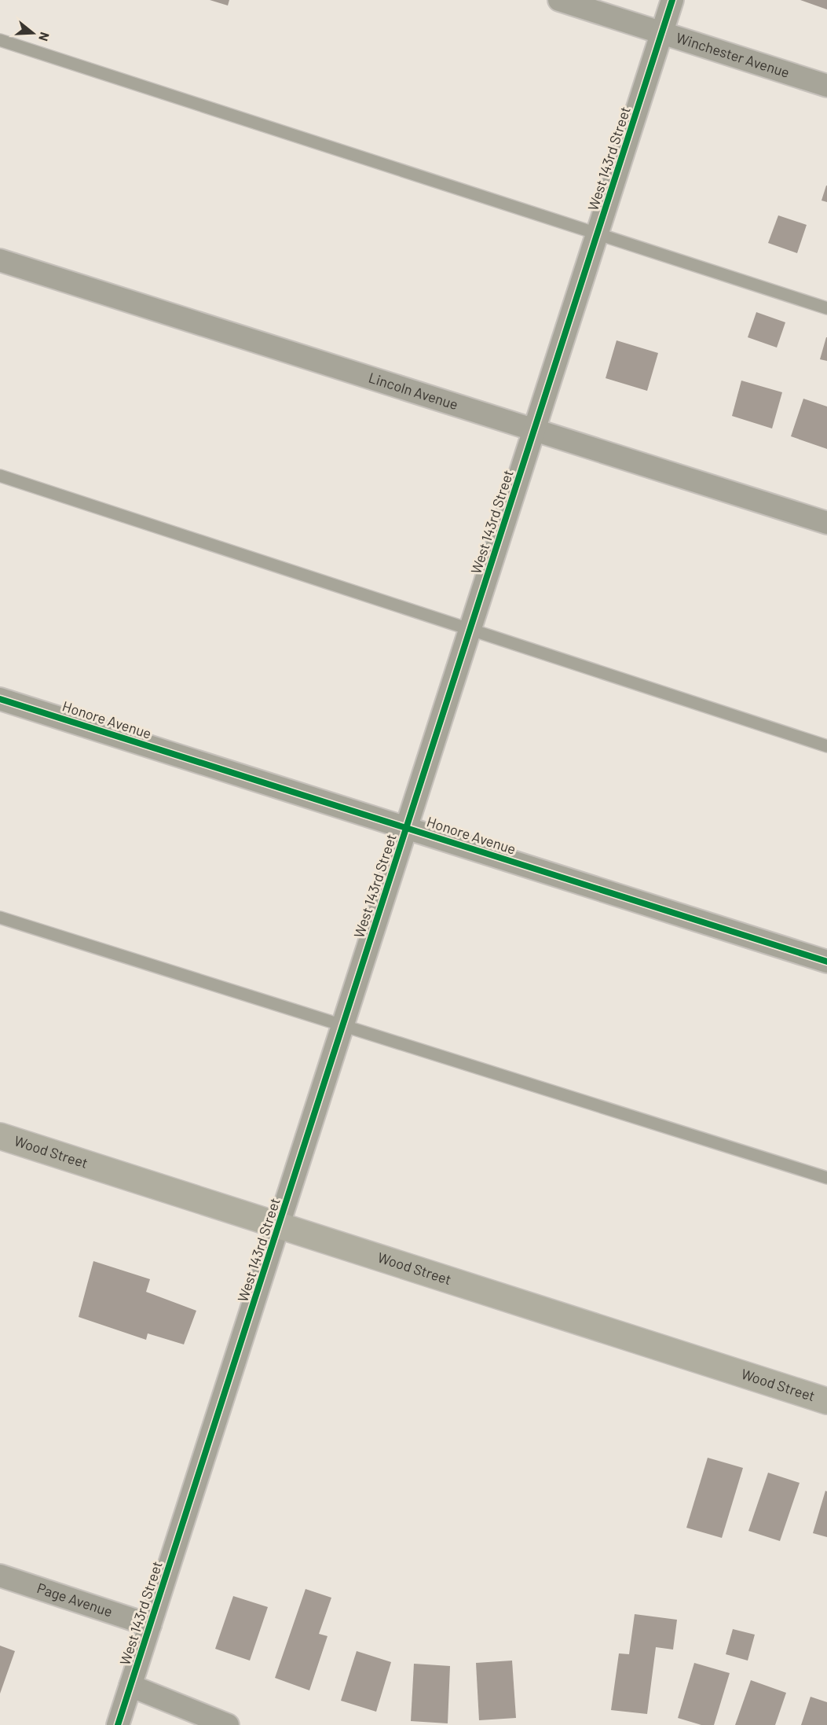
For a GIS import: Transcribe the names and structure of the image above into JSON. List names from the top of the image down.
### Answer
{
  "streets": {
    "main road": ["Wood Street"],
    "street": [
      "Winchester Avenue",
      "West 143rd Street",
      "Lincoln Avenue",
      "Honore Avenue",
      "Page Avenue"
    ]
  },
  "crossings": [
    ["Winchester Avenue", "West 143rd Street"],
    ["West 143rd Street", "Lincoln Avenue"],
    ["West 143rd Street", "Honore Avenue"],
    ["West 143rd Street", "Wood Street"],
    ["West 143rd Street", "Page Avenue"]
  ],
  "north": "right"
}
